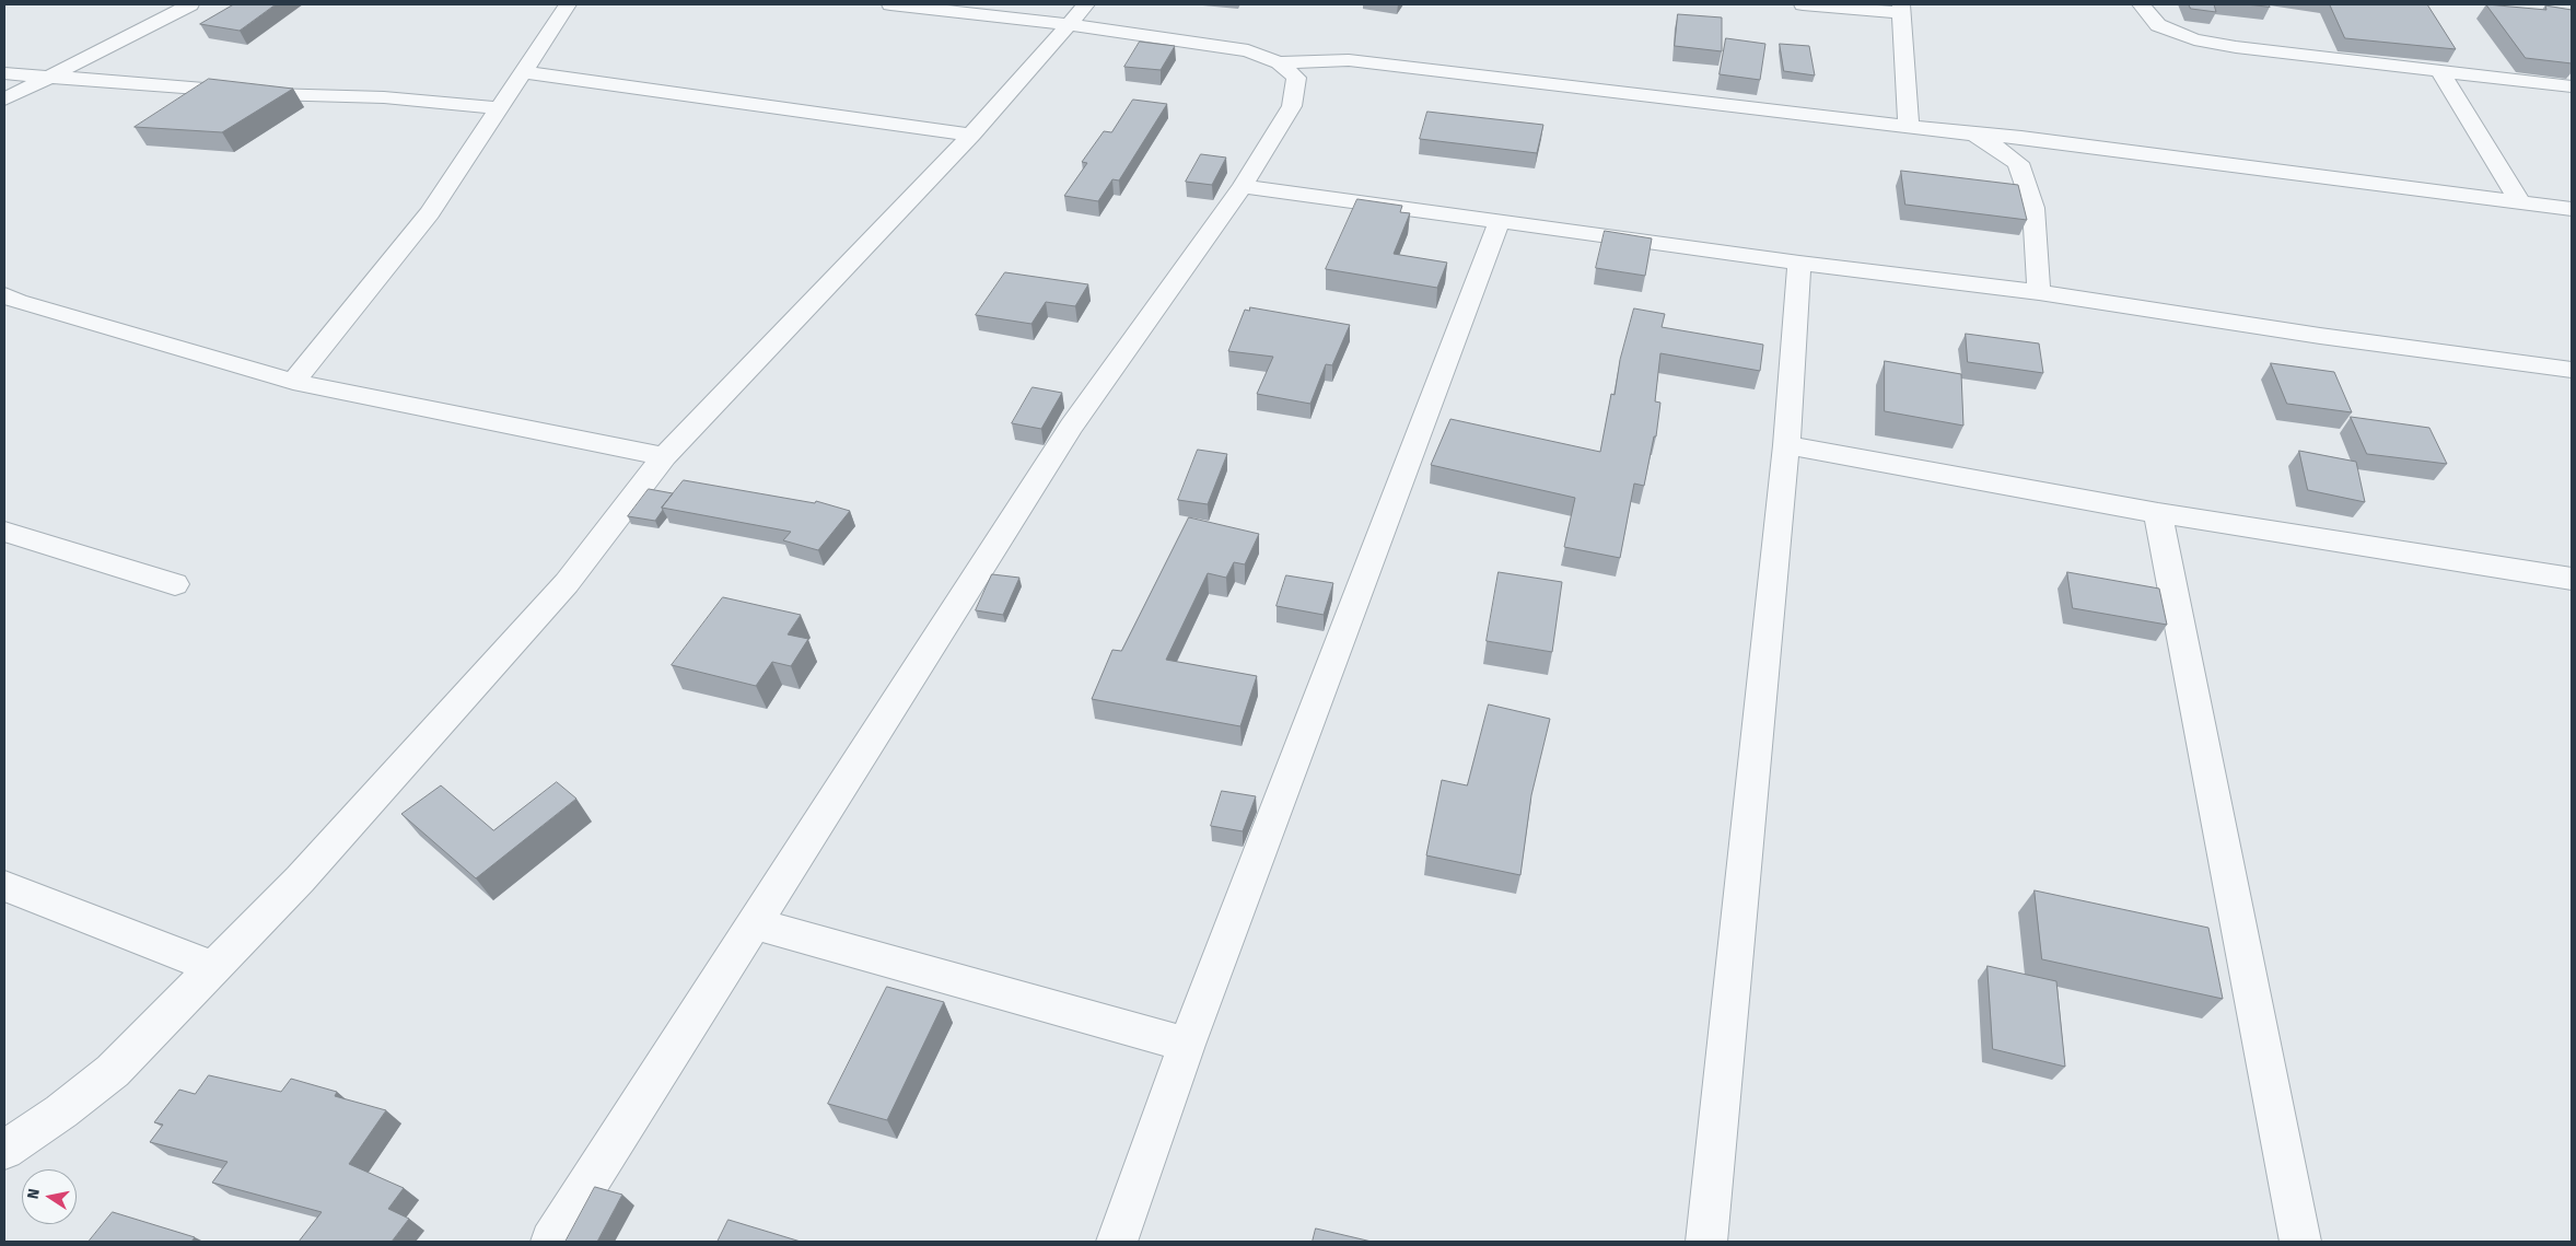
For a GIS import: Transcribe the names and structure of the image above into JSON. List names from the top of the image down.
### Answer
{
  "north": "left"
}
